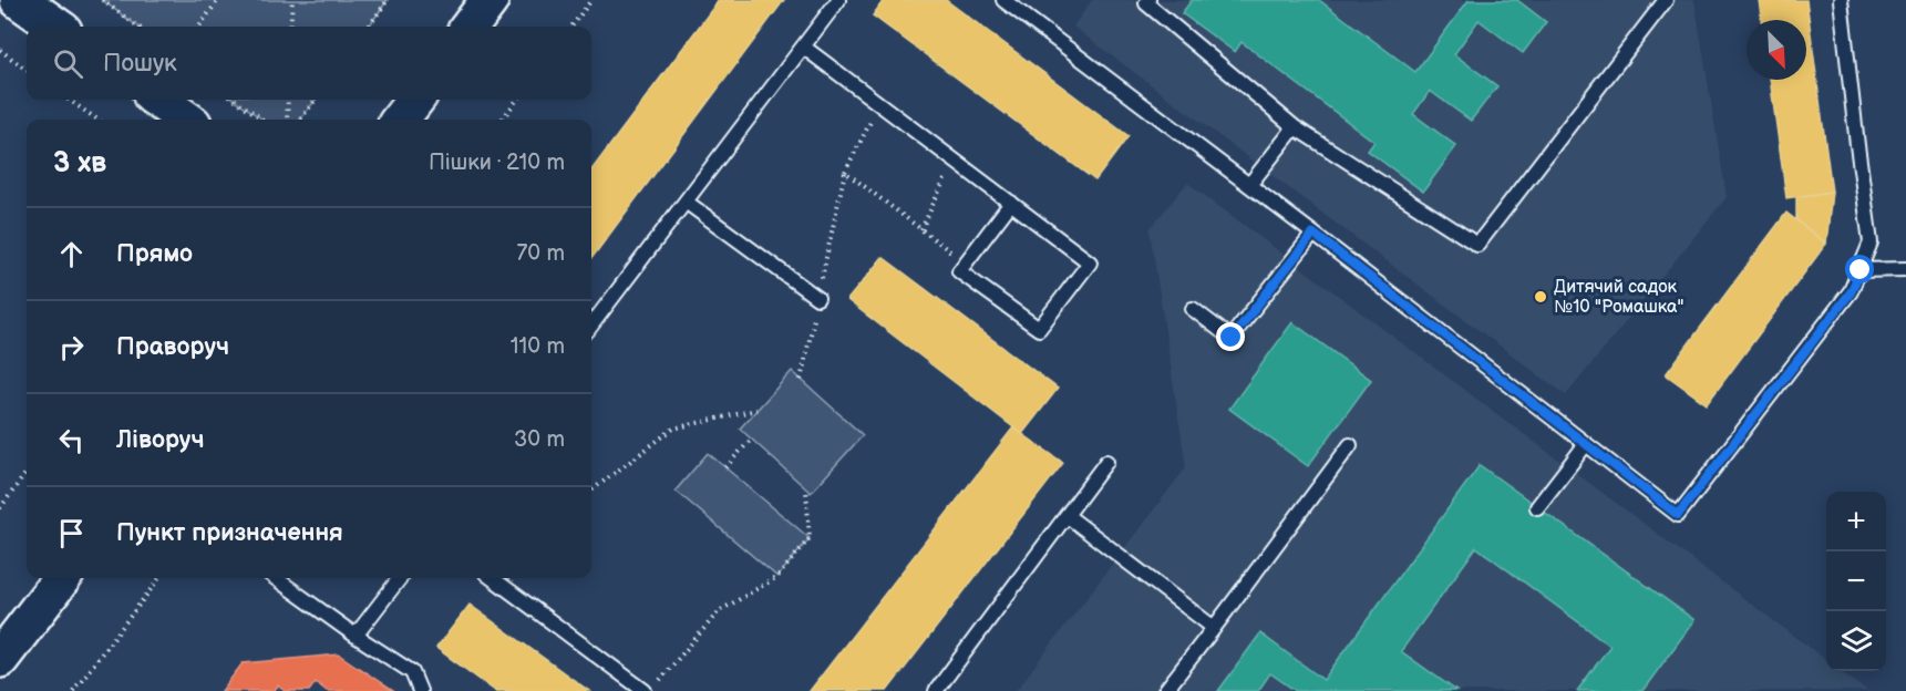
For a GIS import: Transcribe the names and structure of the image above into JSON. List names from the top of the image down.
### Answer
{
  "places": ["Дитячий садок №10 \"Ромашка\""],
  "north": "bottom right",
  "page": {
    "search": "Пошук",
    "heading": ["3 хв", "Пішки · 210 m"],
    "list": [
      ["Прямо", "70 m"],
      ["Праворуч", "110 m"],
      ["Ліворуч", "30 m"],
      "Пункт призначення"
    ],
    "map_buttons": ["+", "−"]
  }
}
